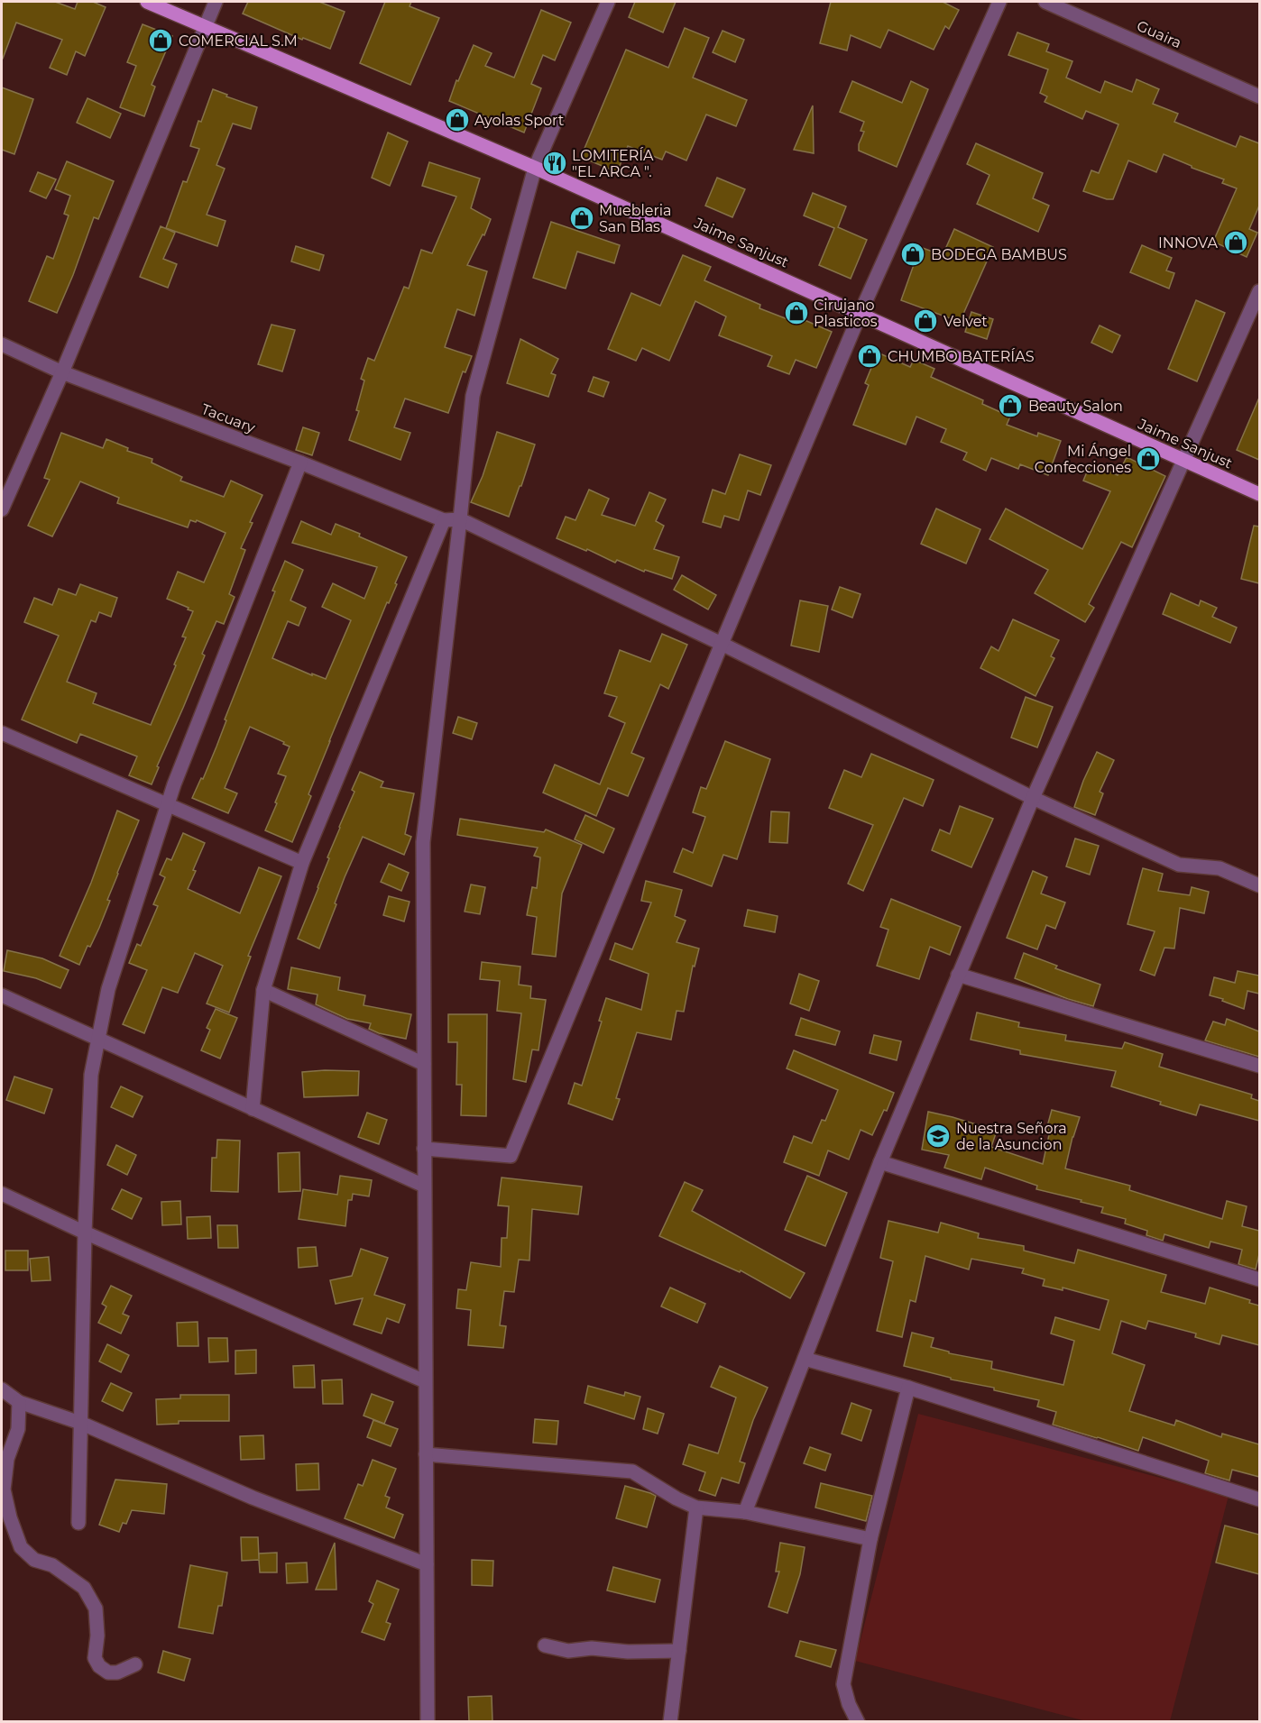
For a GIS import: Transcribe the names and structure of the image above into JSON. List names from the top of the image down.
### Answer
{
  "streets": {
    "main road": ["Jaime Sanjust"],
    "street": ["Guaira", "Tacuary"]
  },
  "places": {
    "shop": [
      "COMERCIAL S.M",
      "Ayolas Sport",
      "Muebleria San Blas",
      "INNOVA",
      "BODEGA BAMBUS",
      "Cirujano Plasticos",
      "Velvet",
      "CHUMBO BATERÍAS",
      "Beauty Salon",
      "Mi Ángel Confecciones"
    ],
    "restaurant": ["LOMITERÍA \"EL ARCA \"."],
    "school or university": ["Nuestra Señora de la Asuncion"]
  }
}
